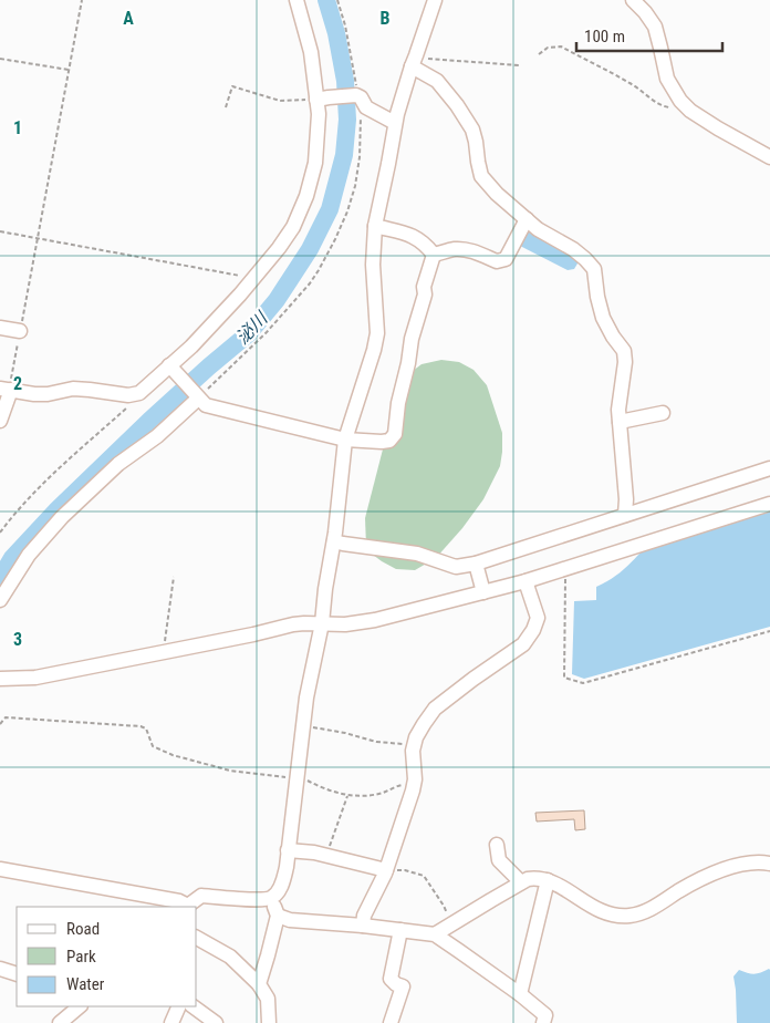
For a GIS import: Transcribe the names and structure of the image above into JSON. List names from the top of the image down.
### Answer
{
  "water": ["泌川"],
  "legend": ["Road", "Park", "Water"],
  "scale_bar": "100 m",
  "grid": {
    "columns": ["A", "B"],
    "rows": ["1", "2", "3"]
  }
}
